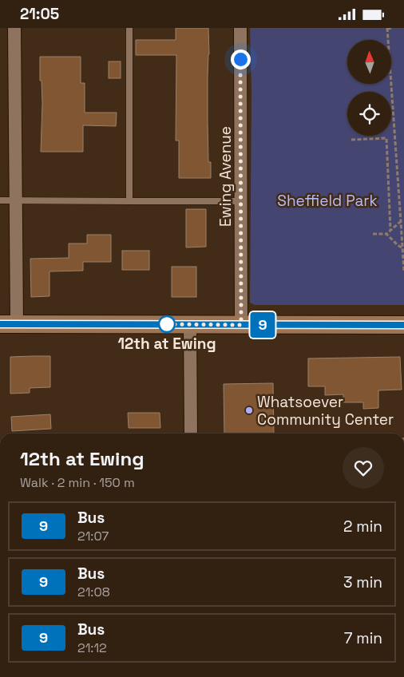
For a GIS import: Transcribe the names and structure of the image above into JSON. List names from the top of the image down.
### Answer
{
  "streets": {
    "street": ["Ewing Avenue"]
  },
  "parks": ["Sheffield Park"],
  "places": ["12th at Ewing", "Whatsoever Community Center"],
  "lines": ["bus line 9"],
  "north": "top",
  "page": {
    "status": "21:05",
    "on_map": "9",
    "heading": ["12th at Ewing", "Walk · 2 min · 150 m"],
    "list": [
      {
        "mark": "9",
        "name": "Bus",
        "note": "21:07",
        "value": "2 min"
      },
      {
        "mark": "9",
        "name": "Bus",
        "note": "21:08",
        "value": "3 min"
      },
      {
        "mark": "9",
        "name": "Bus",
        "note": "21:12",
        "value": "7 min"
      }
    ]
  }
}
